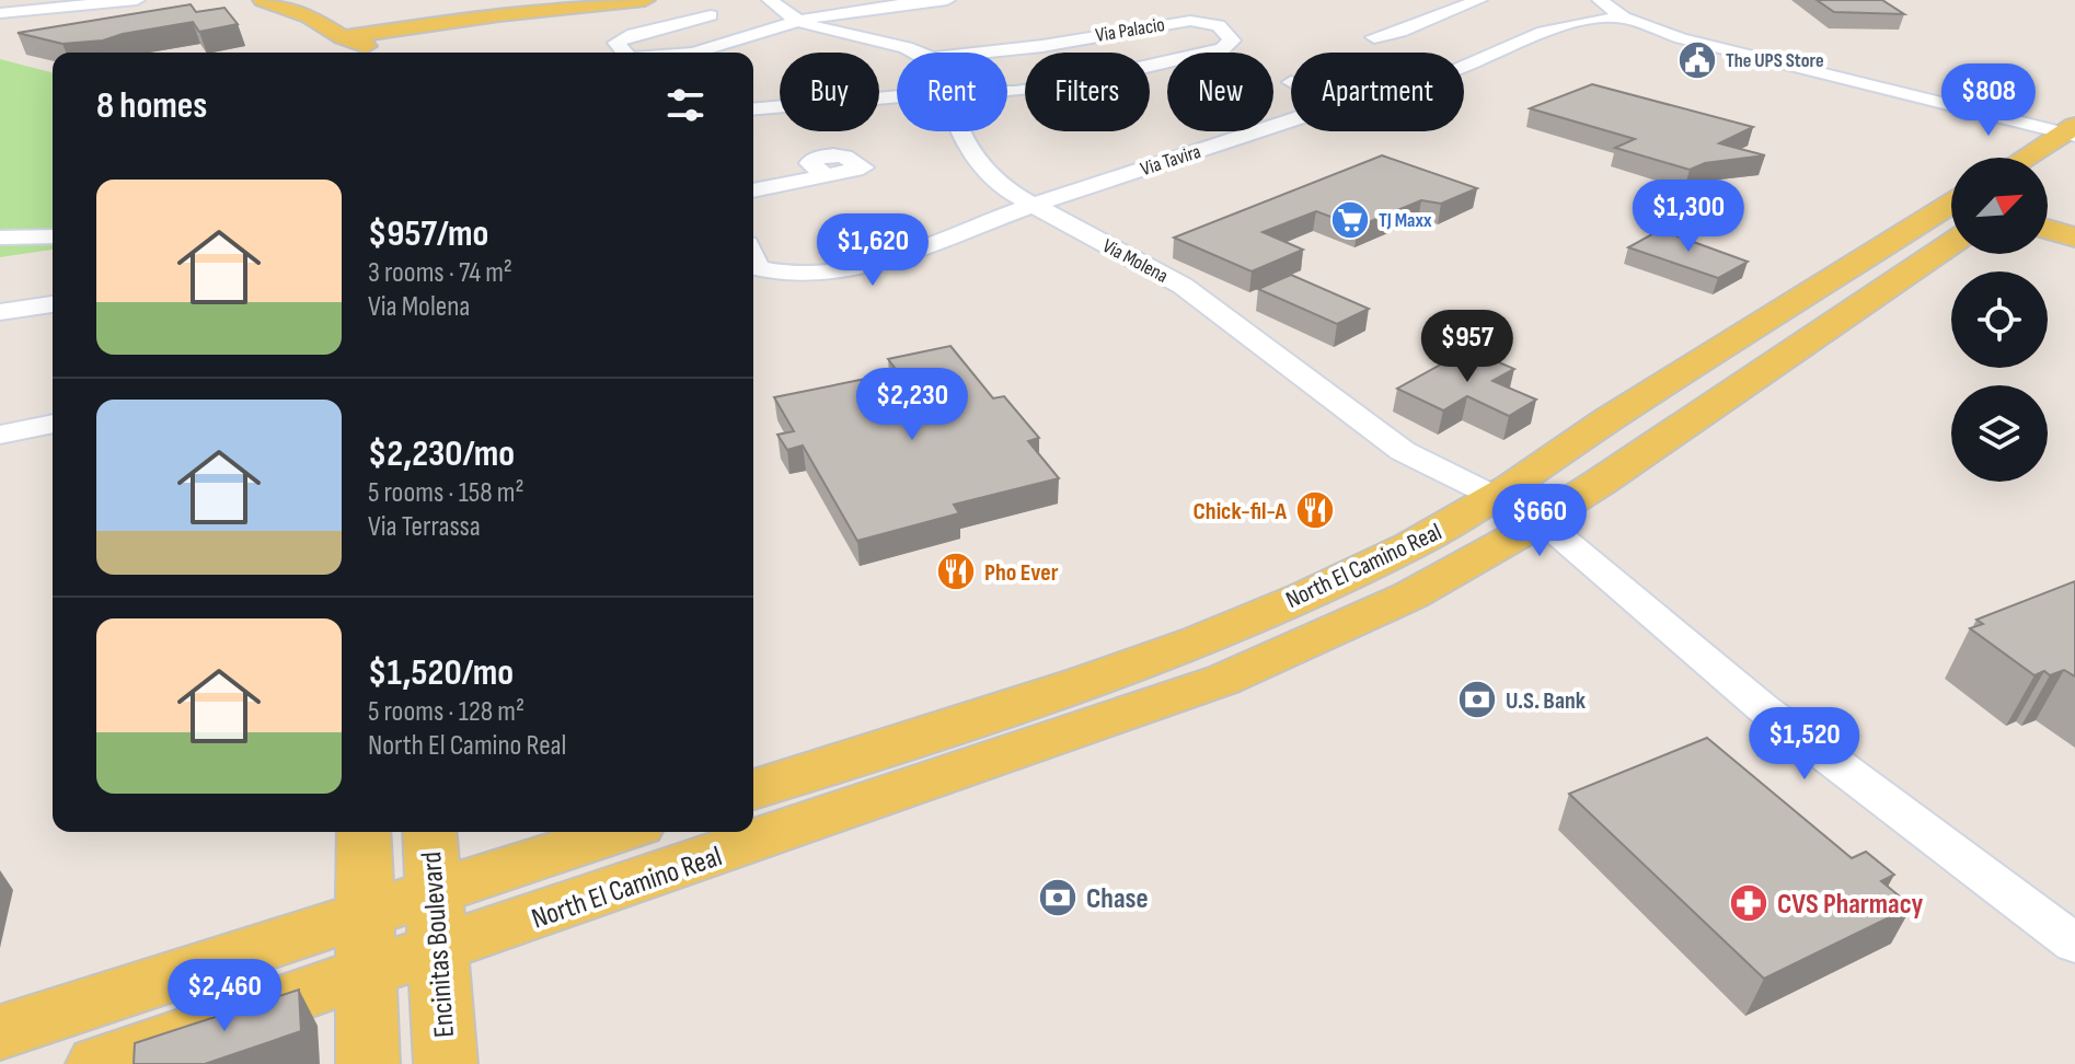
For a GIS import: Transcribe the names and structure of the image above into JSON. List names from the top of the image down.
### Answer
{
  "streets": {
    "main road": ["North El Camino Real", "Encinitas Boulevard"],
    "street": ["Via Palacio", "Via Tavira", "Via Molena"]
  },
  "crossings": [
    ["Via Tavira", "Via Molena"],
    ["Via Molena", "North El Camino Real"],
    ["North El Camino Real", "Encinitas Boulevard"]
  ],
  "places": {
    "public building": ["The UPS Store"],
    "supermarket": ["TJ Maxx"],
    "restaurant": ["Chick-fil-A", "Pho Ever"],
    "bank": ["U.S. Bank", "Chase"],
    "pharmacy": ["CVS Pharmacy"]
  },
  "north": "top right",
  "page": {
    "chip": [
      "Buy",
      "Rent",
      "Filters",
      "New",
      "Apartment"
    ],
    "heading": "8 homes",
    "price": [
      "$808",
      "$1,300",
      "$1,620",
      "$957",
      "$2,230",
      "$660",
      "$1,520",
      "$2,460"
    ],
    "list": [
      {
        "name": "$957/mo",
        "note": "3 rooms · 74 m² · Via Molena"
      },
      {
        "name": "$2,230/mo",
        "note": "5 rooms · 158 m² · Via Terrassa"
      },
      {
        "name": "$1,520/mo",
        "note": "5 rooms · 128 m² · North El Camino Real"
      }
    ]
  }
}
